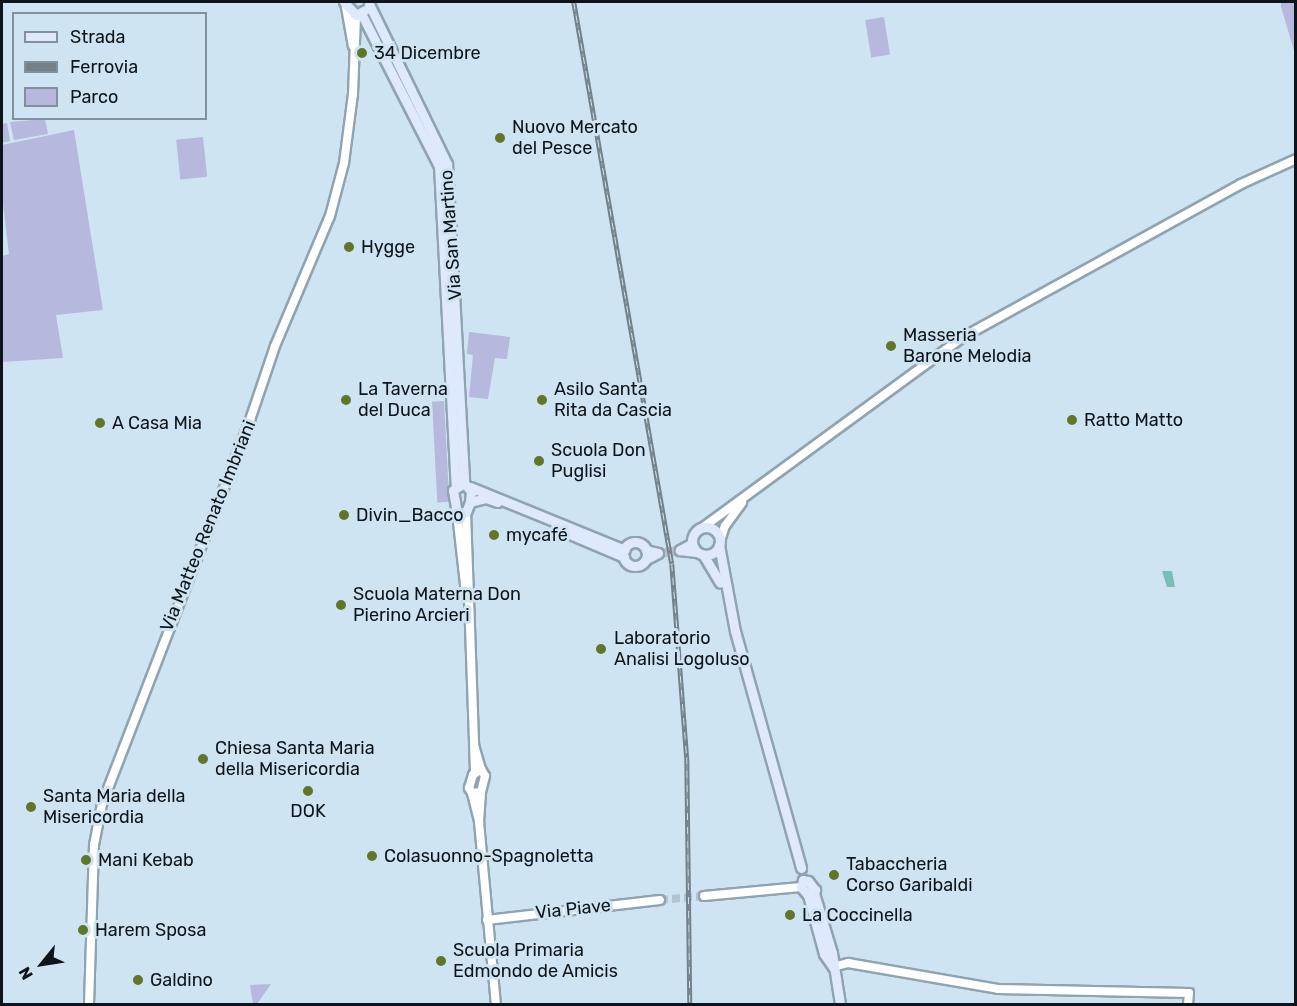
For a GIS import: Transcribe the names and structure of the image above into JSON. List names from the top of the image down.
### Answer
{
  "streets": {
    "main road": ["Via San Martino"],
    "street": ["Via Matteo Renato Imbriani", "Via Piave"]
  },
  "places": [
    "34 Dicembre",
    "Nuovo Mercato del Pesce",
    "Hygge",
    "Masseria Barone Melodia",
    "La Taverna del Duca",
    "Asilo Santa Rita da Cascia",
    "Ratto Matto",
    "A Casa Mia",
    "Scuola Don Puglisi",
    "Divin_Bacco",
    "mycafé",
    "Scuola Materna Don Pierino Arcieri",
    "Laboratorio Analisi Logoluso",
    "Chiesa Santa Maria della Misericordia",
    "DOK",
    "Santa Maria della Misericordia",
    "Colasuonno-Spagnoletta",
    "Mani Kebab",
    "Tabaccheria Corso Garibaldi",
    "La Coccinella",
    "Harem Sposa",
    "Scuola Primaria Edmondo de Amicis",
    "Galdino"
  ],
  "legend": ["Strada", "Ferrovia", "Parco"],
  "north": "bottom left"
}
